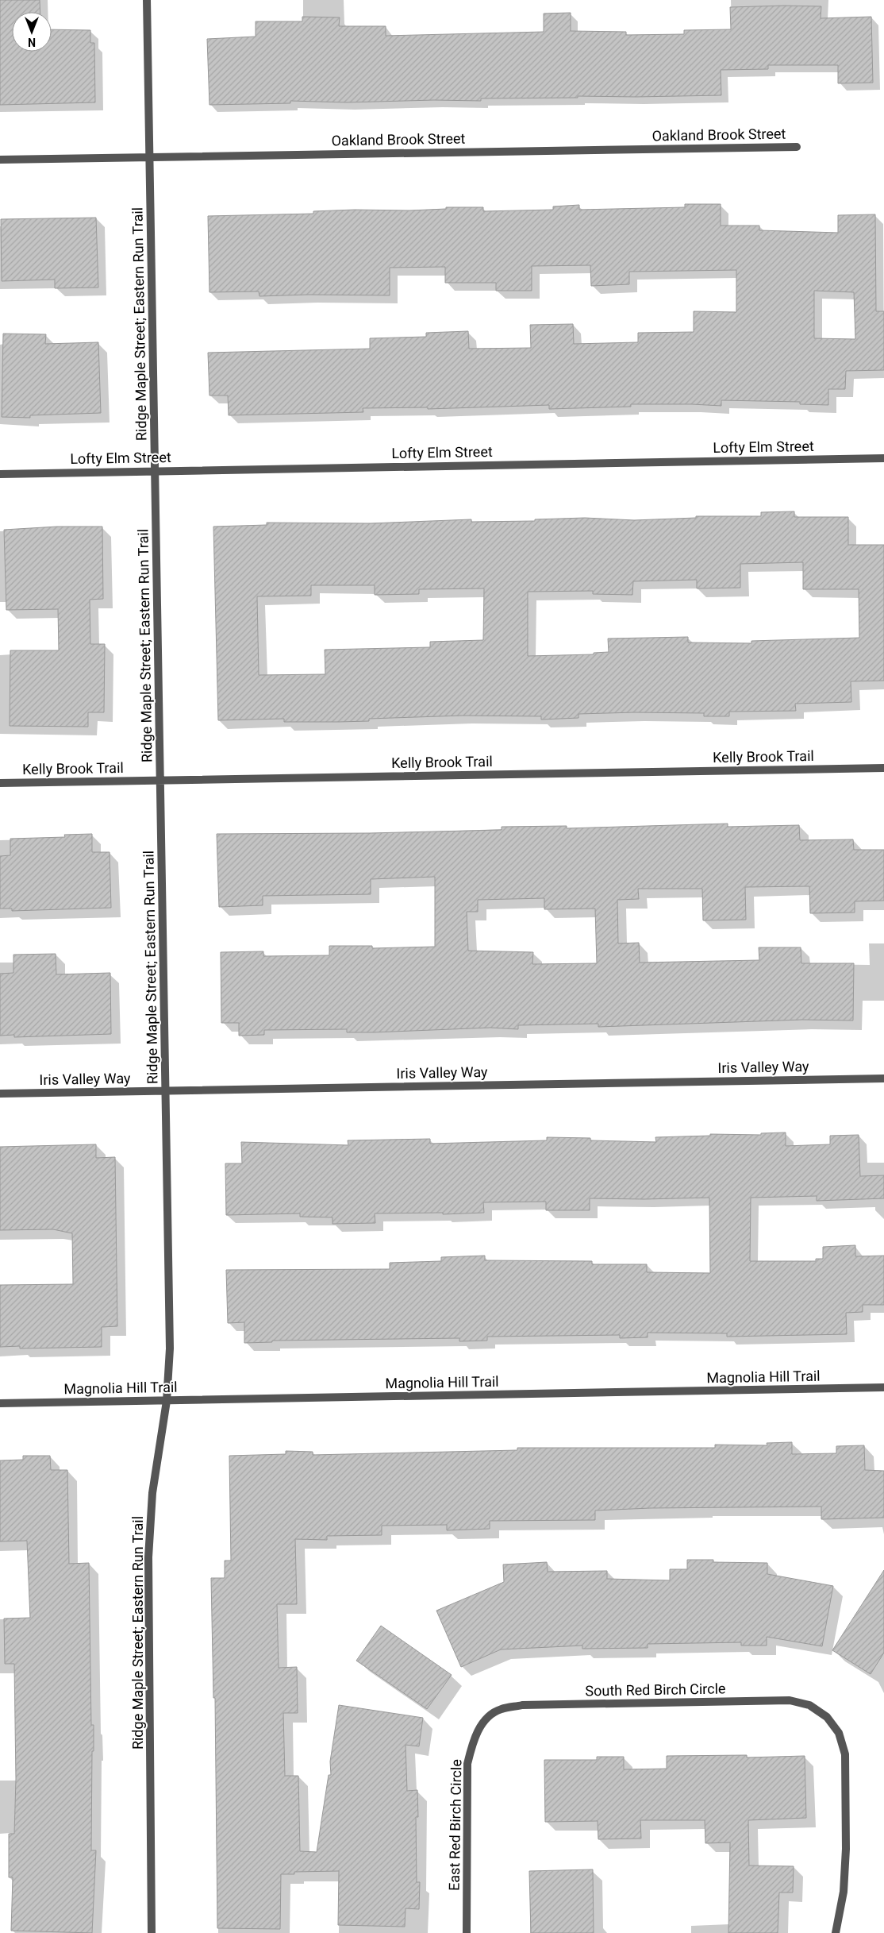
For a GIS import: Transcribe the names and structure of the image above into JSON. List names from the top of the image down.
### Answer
{
  "streets": {
    "street": [
      "Oakland Brook Street",
      "Ridge Maple Street; Eastern Run Trail",
      "Lofty Elm Street",
      "Kelly Brook Trail",
      "Iris Valley Way",
      "Magnolia Hill Trail",
      "South Red Birch Circle",
      "East Red Birch Circle"
    ]
  },
  "crossings": [
    ["Oakland Brook Street", "Ridge Maple Street; Eastern Run Trail"],
    ["Ridge Maple Street; Eastern Run Trail", "Lofty Elm Street"],
    ["Ridge Maple Street; Eastern Run Trail", "Kelly Brook Trail"],
    ["Ridge Maple Street; Eastern Run Trail", "Iris Valley Way"],
    ["Ridge Maple Street; Eastern Run Trail", "Magnolia Hill Trail"],
    ["South Red Birch Circle", "East Red Birch Circle"]
  ],
  "north": "bottom"
}
